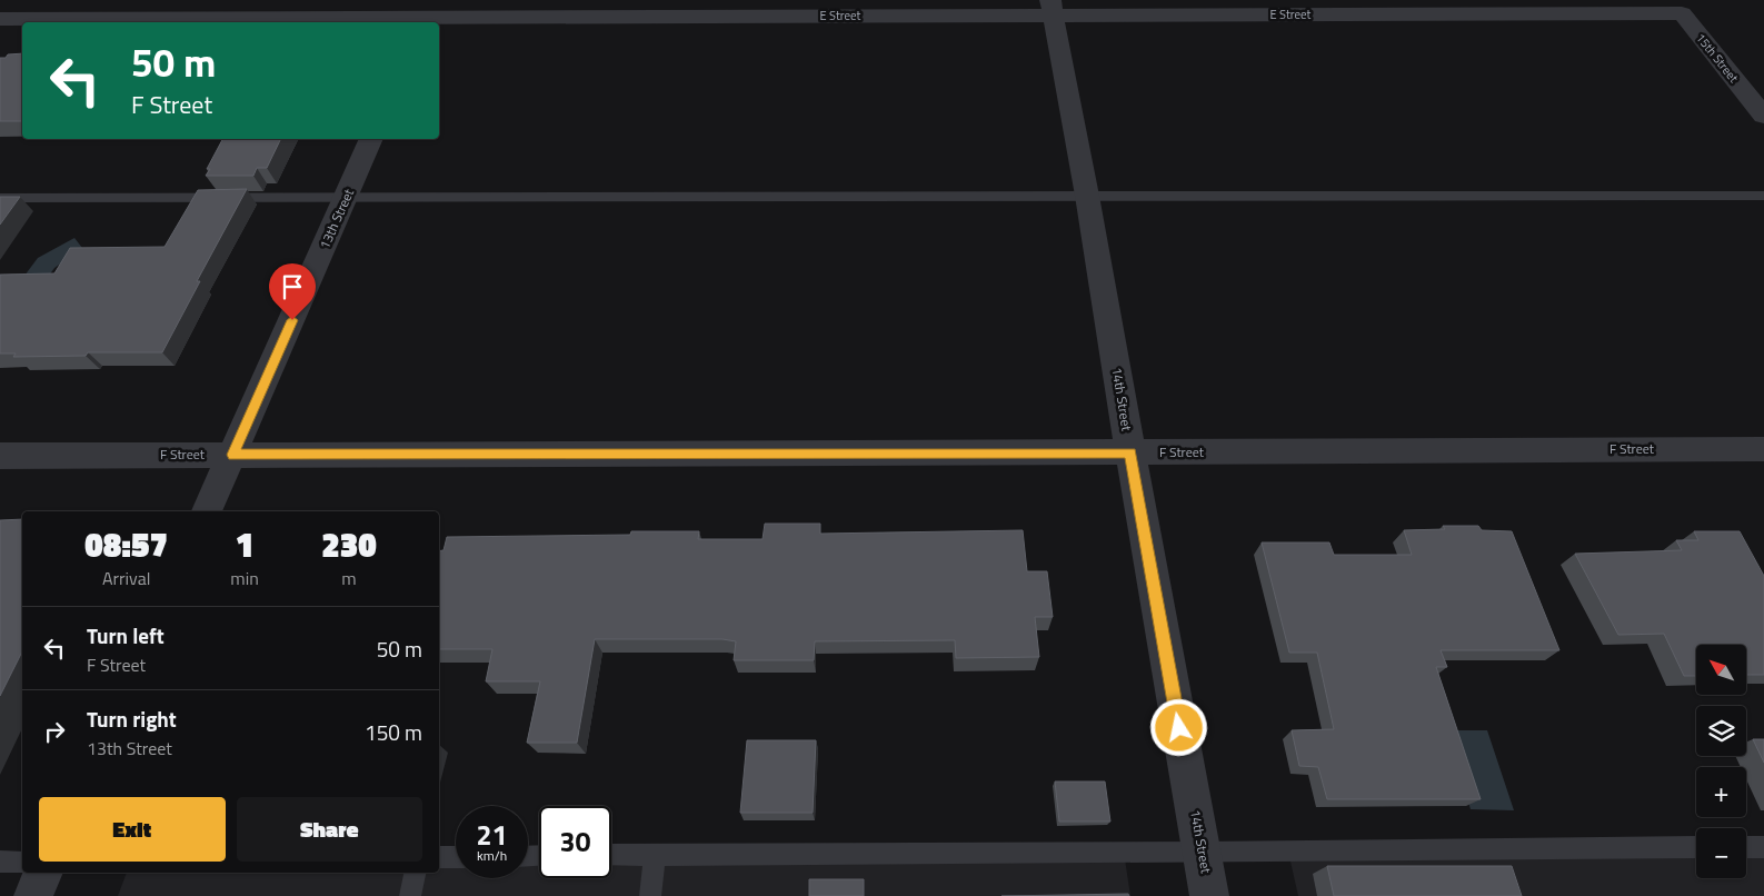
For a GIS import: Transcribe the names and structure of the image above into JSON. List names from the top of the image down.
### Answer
{
  "streets": {
    "street": [
      "E Street",
      "15th Street",
      "13th Street",
      "14th Street",
      "F Street"
    ]
  },
  "crossings": [
    ["E Street", "15th Street"],
    ["E Street", "14th Street"],
    ["13th Street", "F Street"],
    ["14th Street", "F Street"]
  ],
  "north": "top left",
  "page": {
    "turn": ["50 m", "F Street"],
    "eta": [
      "08:57",
      "Arrival",
      "1",
      "min",
      "230",
      "m"
    ],
    "list": [
      {
        "name": "Turn left",
        "note": "F Street",
        "value": "50 m"
      },
      {
        "name": "Turn right",
        "note": "13th Street",
        "value": "150 m"
      }
    ],
    "map_buttons": ["+", "−"],
    "buttons": ["Exit", "Share"],
    "speed": "21 km/h",
    "limit": "30"
  }
}
